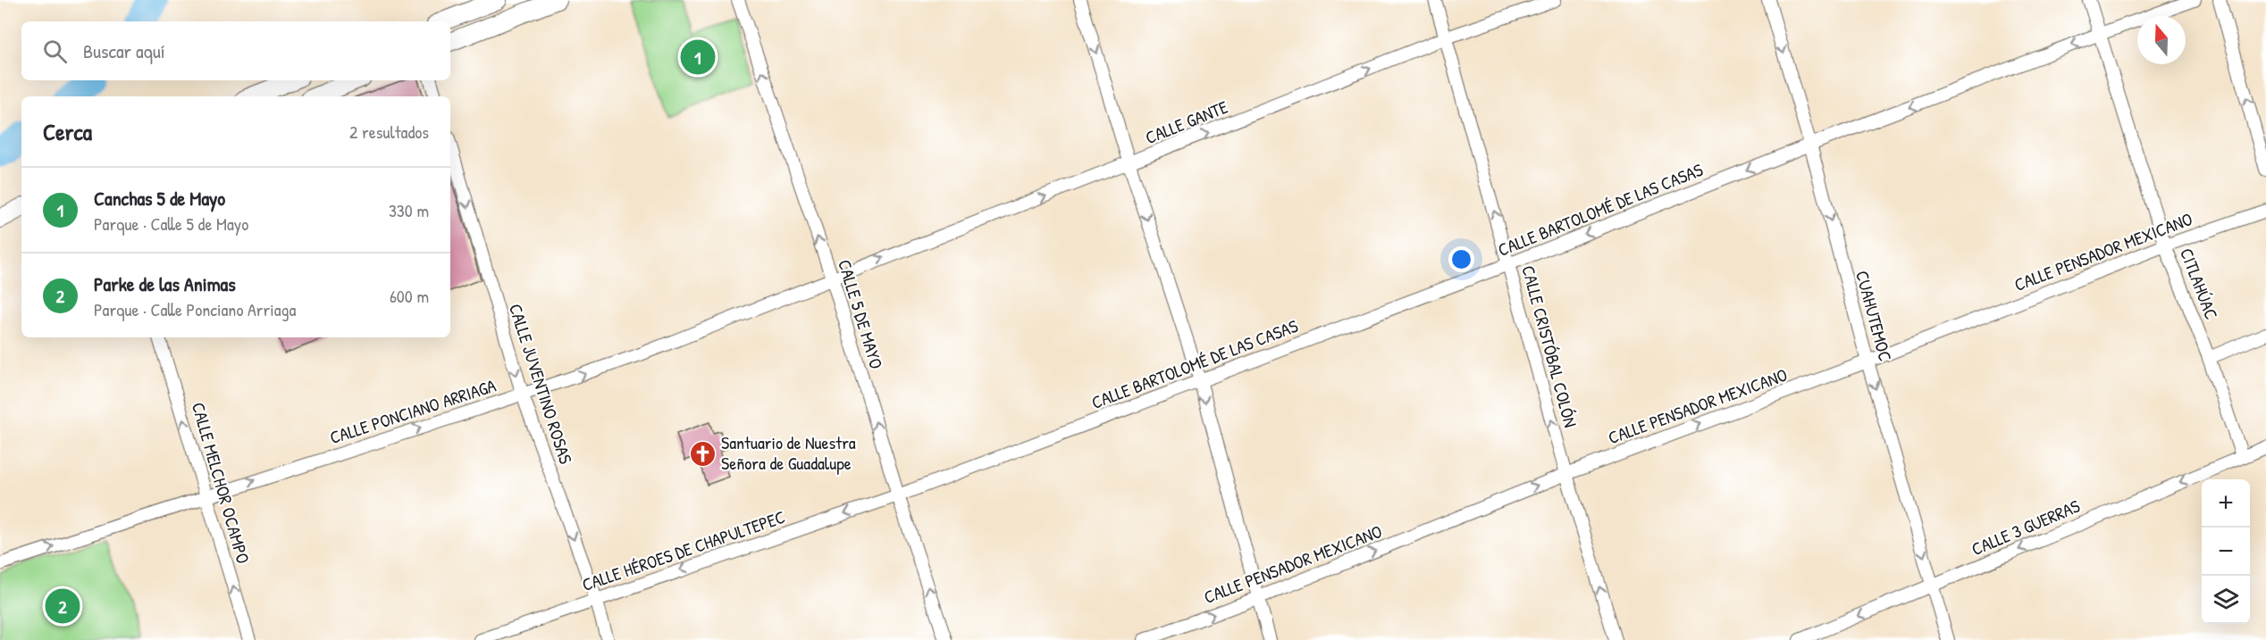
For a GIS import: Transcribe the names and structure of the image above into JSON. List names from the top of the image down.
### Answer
{
  "streets": {
    "street": [
      "CALLE GANTE",
      "CALLE BARTOLOMÉ DE LAS CASAS",
      "CALLE PENSADOR MEXICANO",
      "CITLAHÚAC",
      "CALLE 5 DE MAYO",
      "CUAHUTEMOC",
      "CALLE CRISTÓBAL COLÓN",
      "CALLE JUVENTINO ROSAS",
      "CALLE PONCIANO ARRIAGA",
      "CALLE MELCHOR OCAMPO",
      "CALLE 3 GUERRAS",
      "CALLE HÉROES DE CHAPULTEPEC"
    ]
  },
  "crossings": [
    ["CALLE GANTE", "CALLE 5 DE MAYO"],
    ["CALLE GANTE", "CALLE CRISTÓBAL COLÓN"],
    ["CALLE GANTE", "CALLE PONCIANO ARRIAGA"],
    ["CALLE BARTOLOMÉ DE LAS CASAS", "CITLAHÚAC"],
    ["CALLE BARTOLOMÉ DE LAS CASAS", "CALLE 5 DE MAYO"],
    ["CALLE BARTOLOMÉ DE LAS CASAS", "CUAHUTEMOC"],
    ["CALLE BARTOLOMÉ DE LAS CASAS", "CALLE CRISTÓBAL COLÓN"],
    ["CALLE BARTOLOMÉ DE LAS CASAS", "CALLE HÉROES DE CHAPULTEPEC"],
    ["CALLE PENSADOR MEXICANO", "CITLAHÚAC"],
    ["CALLE PENSADOR MEXICANO", "CUAHUTEMOC"],
    ["CALLE PENSADOR MEXICANO", "CALLE CRISTÓBAL COLÓN"],
    ["CITLAHÚAC", "CALLE 3 GUERRAS"],
    ["CALLE 5 DE MAYO", "CALLE PONCIANO ARRIAGA"],
    ["CALLE 5 DE MAYO", "CALLE HÉROES DE CHAPULTEPEC"],
    ["CUAHUTEMOC", "CALLE 3 GUERRAS"],
    ["CALLE JUVENTINO ROSAS", "CALLE PONCIANO ARRIAGA"],
    ["CALLE JUVENTINO ROSAS", "CALLE HÉROES DE CHAPULTEPEC"],
    ["CALLE PONCIANO ARRIAGA", "CALLE MELCHOR OCAMPO"]
  ],
  "one_way": [
    "CALLE GANTE",
    "CALLE BARTOLOMÉ DE LAS CASAS",
    "CALLE PENSADOR MEXICANO",
    "CALLE 5 DE MAYO",
    "CUAHUTEMOC",
    "CALLE CRISTÓBAL COLÓN",
    "CALLE JUVENTINO ROSAS",
    "CALLE PONCIANO ARRIAGA",
    "CALLE MELCHOR OCAMPO",
    "CALLE 3 GUERRAS",
    "CALLE HÉROES DE CHAPULTEPEC"
  ],
  "places": {
    "church": ["Santuario de Nuestra Señora de Guadalupe"]
  },
  "north": "top",
  "page": {
    "search": "Buscar aquí",
    "pins": ["1", "2"],
    "heading": ["Cerca", "2 resultados"],
    "list": [
      {
        "mark": "1",
        "name": "Canchas 5 de Mayo",
        "note": "Parque · Calle 5 de Mayo",
        "value": "330 m"
      },
      {
        "mark": "2",
        "name": "Parke de las Animas",
        "note": "Parque · Calle Ponciano Arriaga",
        "value": "600 m"
      }
    ],
    "map_buttons": ["+", "−"]
  }
}
